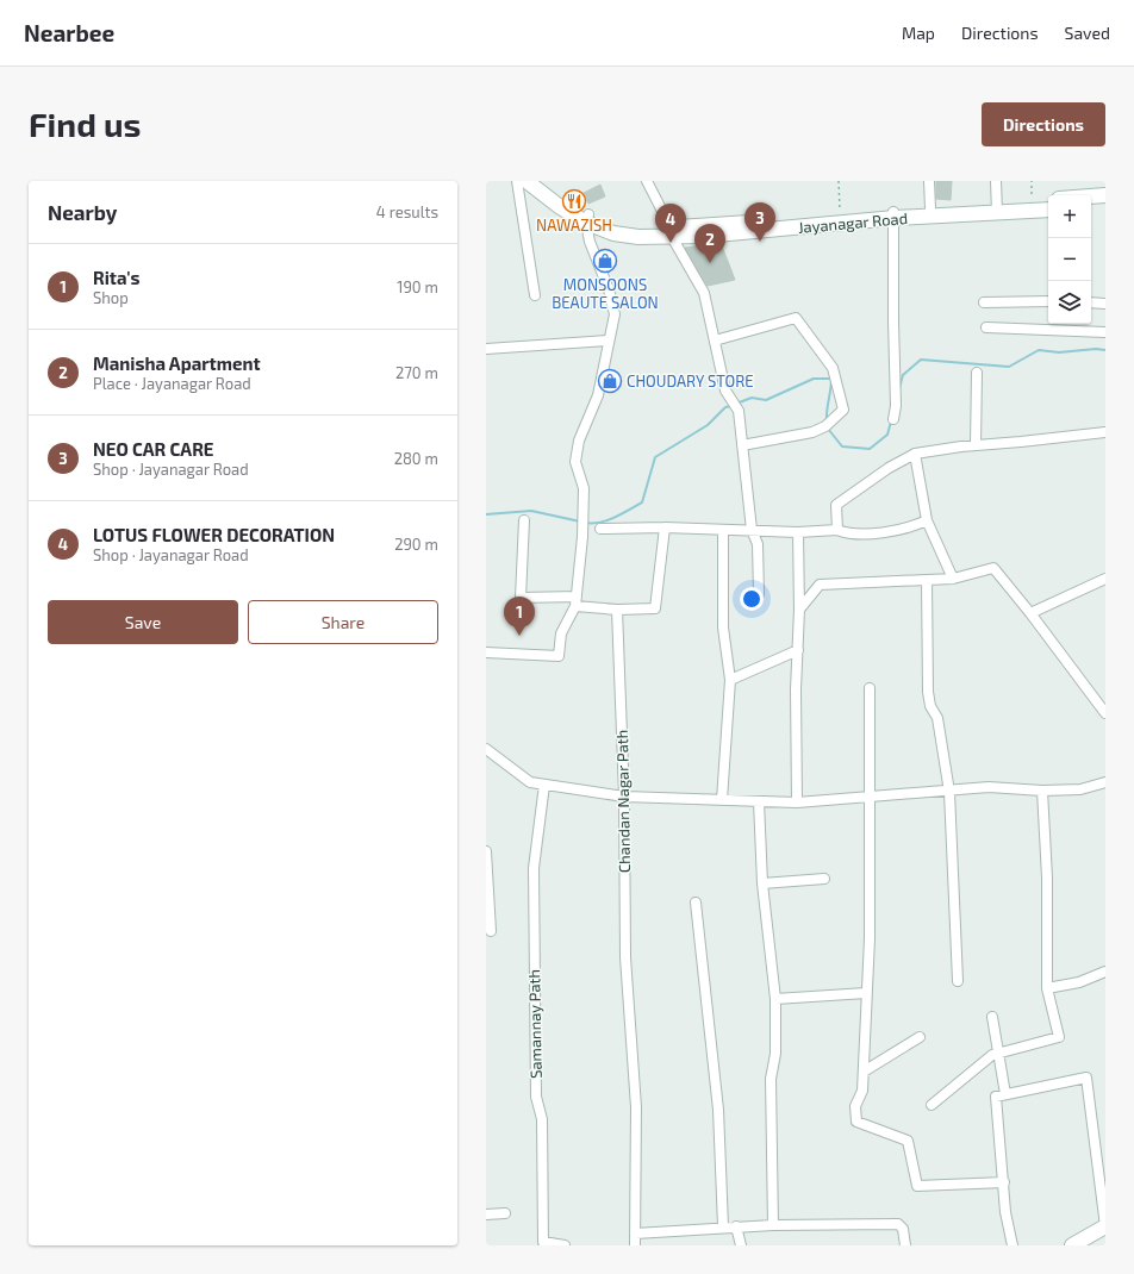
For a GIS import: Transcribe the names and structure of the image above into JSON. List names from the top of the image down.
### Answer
{
  "streets": {
    "street": ["Jayanagar Road", "Chandan Nagar Path", "Samannay Path"]
  },
  "places": {
    "restaurant": ["NAWAZISH"],
    "shop": ["MONSOONS BEAUTE SALON", "CHOUDARY STORE"]
  },
  "page": {
    "header": "Nearbee",
    "nav": ["Map", "Directions", "Saved"],
    "buttons": [
      "Directions",
      ["Save", "Share"]
    ],
    "title": "Find us",
    "heading": ["Nearby", "4 results"],
    "map_buttons": ["+", "−"],
    "pins": [
      "3",
      "4",
      "2",
      "1"
    ],
    "list": [
      {
        "mark": "1",
        "name": "Rita's",
        "note": "Shop",
        "value": "190 m"
      },
      {
        "mark": "2",
        "name": "Manisha Apartment",
        "note": "Place · Jayanagar Road",
        "value": "270 m"
      },
      {
        "mark": "3",
        "name": "NEO CAR CARE",
        "note": "Shop · Jayanagar Road",
        "value": "280 m"
      },
      {
        "mark": "4",
        "name": "LOTUS FLOWER DECORATION",
        "note": "Shop · Jayanagar Road",
        "value": "290 m"
      }
    ]
  }
}
